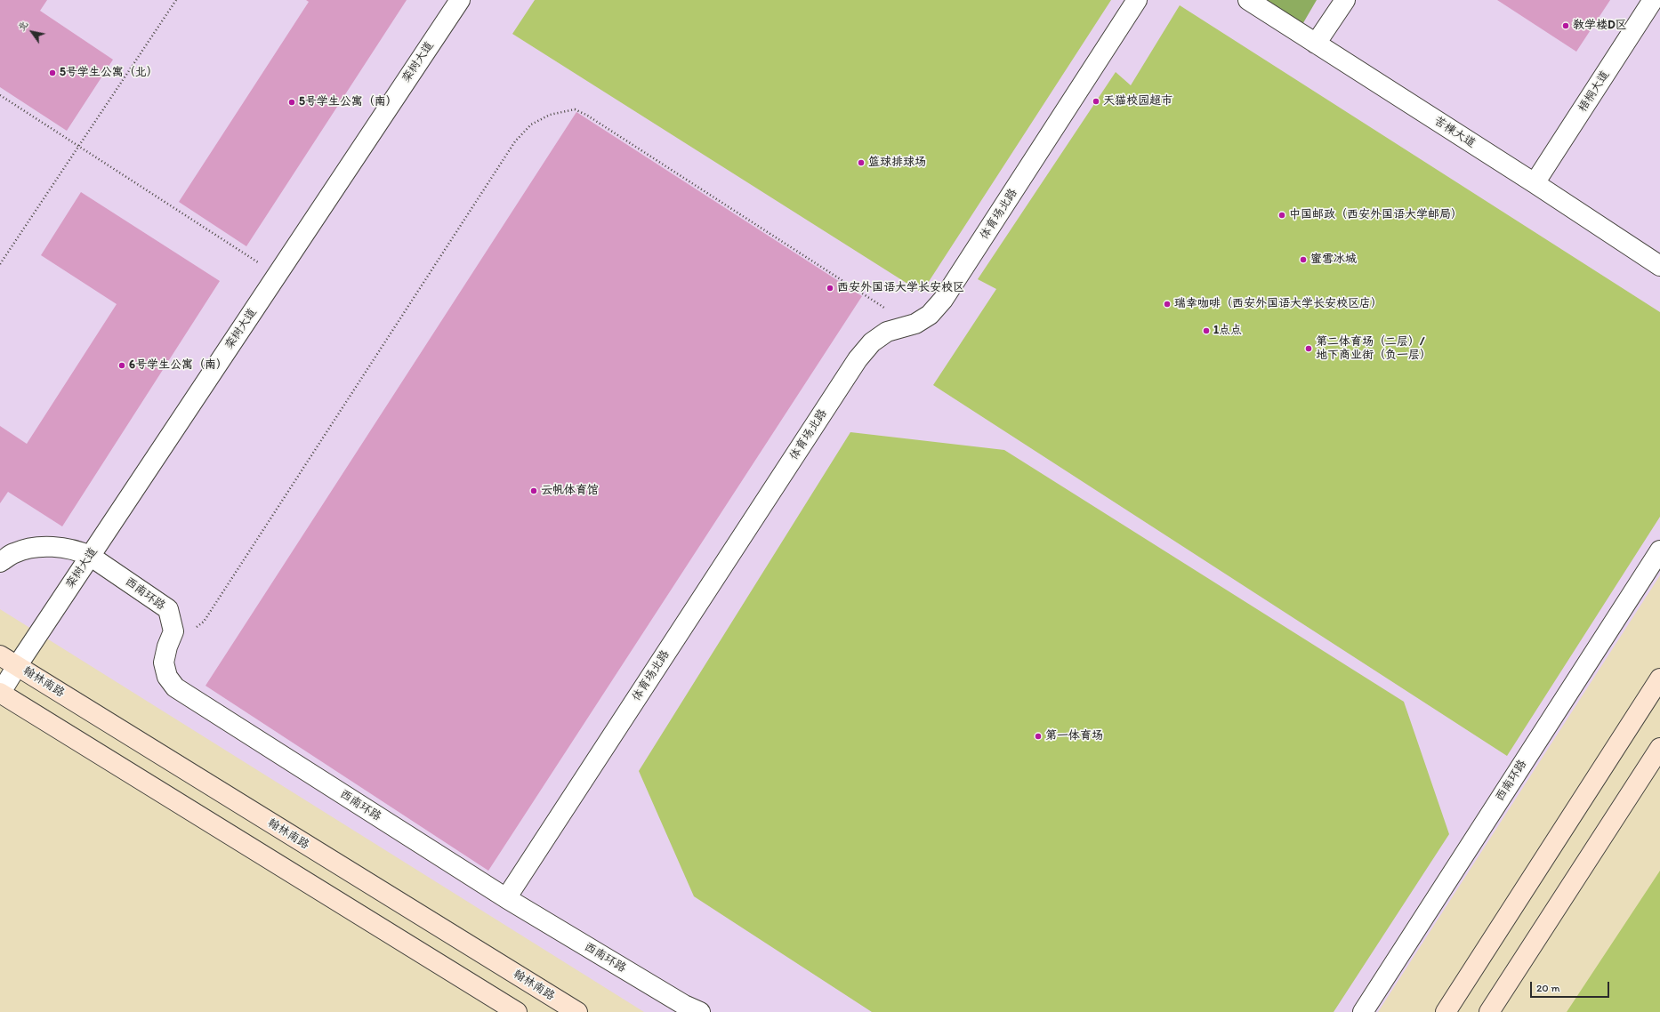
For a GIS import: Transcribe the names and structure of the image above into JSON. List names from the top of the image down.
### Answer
{
  "streets": {
    "street": [
      "栾树大道",
      "梧桐大道",
      "苦楝大道",
      "体育场北路",
      "西南环路",
      "翰林南路"
    ]
  },
  "crossings": [
    ["栾树大道", "西南环路"],
    ["栾树大道", "翰林南路"],
    ["梧桐大道", "苦楝大道"],
    ["体育场北路", "西南环路"]
  ],
  "places": [
    "教学楼D区",
    "5号学生公寓（北）",
    "天猫校园超市",
    "5号学生公寓（南）",
    "篮球排球场",
    "中国邮政（西安外国语大学邮局）",
    "蜜雪冰城",
    "西安外国语大学长安校区",
    "瑞幸咖啡（西安外国语大学长安校区店）",
    "1点点",
    "第二体育场（二层）/ 地下商业街（负一层）",
    "6号学生公寓（南）",
    "云帆体育馆",
    "第一体育场"
  ],
  "scale_bar": "20 m",
  "north": "top left"
}
